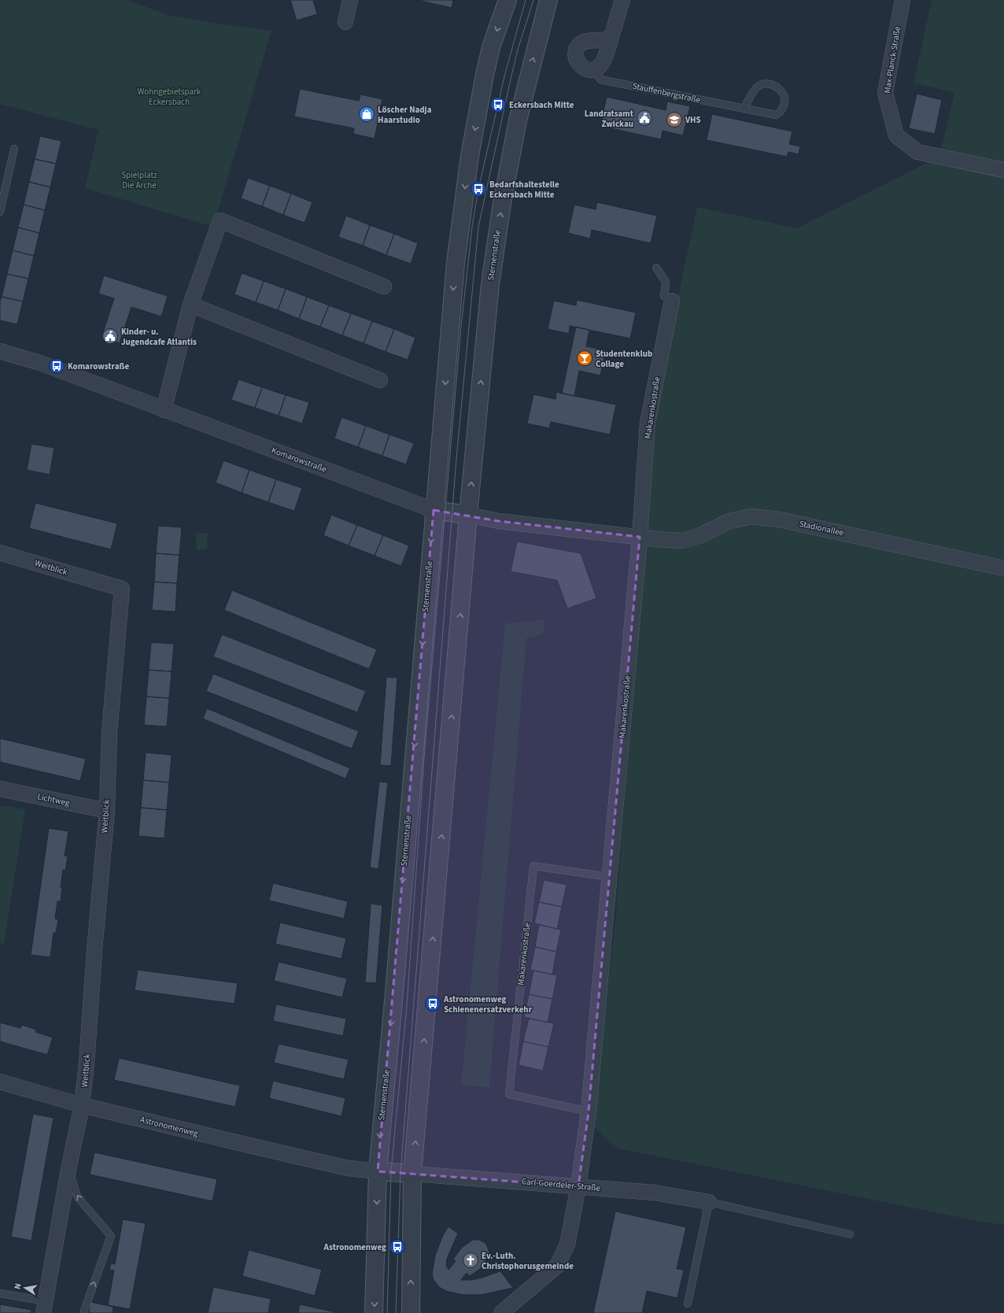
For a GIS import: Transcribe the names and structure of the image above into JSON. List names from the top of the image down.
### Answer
{
  "streets": {
    "street": [
      "Max-Planck-Straße",
      "Sternenstraße",
      "Makarenkostraße",
      "Komarowstraße",
      "Stadionallee",
      "Weitblick",
      "Lichtweg",
      "Astronomenweg",
      "Carl-Goerdeler-Straße"
    ],
    "lane": ["Stauffenbergstraße"]
  },
  "crossings": [
    ["Sternenstraße", "Komarowstraße"],
    ["Sternenstraße", "Astronomenweg"],
    ["Sternenstraße", "Carl-Goerdeler-Straße"],
    ["Makarenkostraße", "Stadionallee"],
    ["Makarenkostraße", "Carl-Goerdeler-Straße"],
    ["Weitblick", "Lichtweg"],
    ["Weitblick", "Astronomenweg"]
  ],
  "parks": ["Wohngebietspark Eckersbach", "Spielplatz Die Arche"],
  "places": {
    "bus stop": [
      "Eckersbach Mitte",
      "Bedarfshaltestelle Eckersbach Mitte",
      "Komarowstraße",
      "Astronomenweg Schienenersatzverkehr",
      "Astronomenweg"
    ],
    "shop": ["Löscher Nadja Haarstudio"],
    "public building": ["Landratsamt Zwickau", "Kinder- u. Jugendcafe Atlantis"],
    "school or university": ["VHS"],
    "bar": ["Studentenklub Collage"],
    "church": ["Ev.-Luth. Christophorusgemeinde"]
  },
  "north": "left"
}
